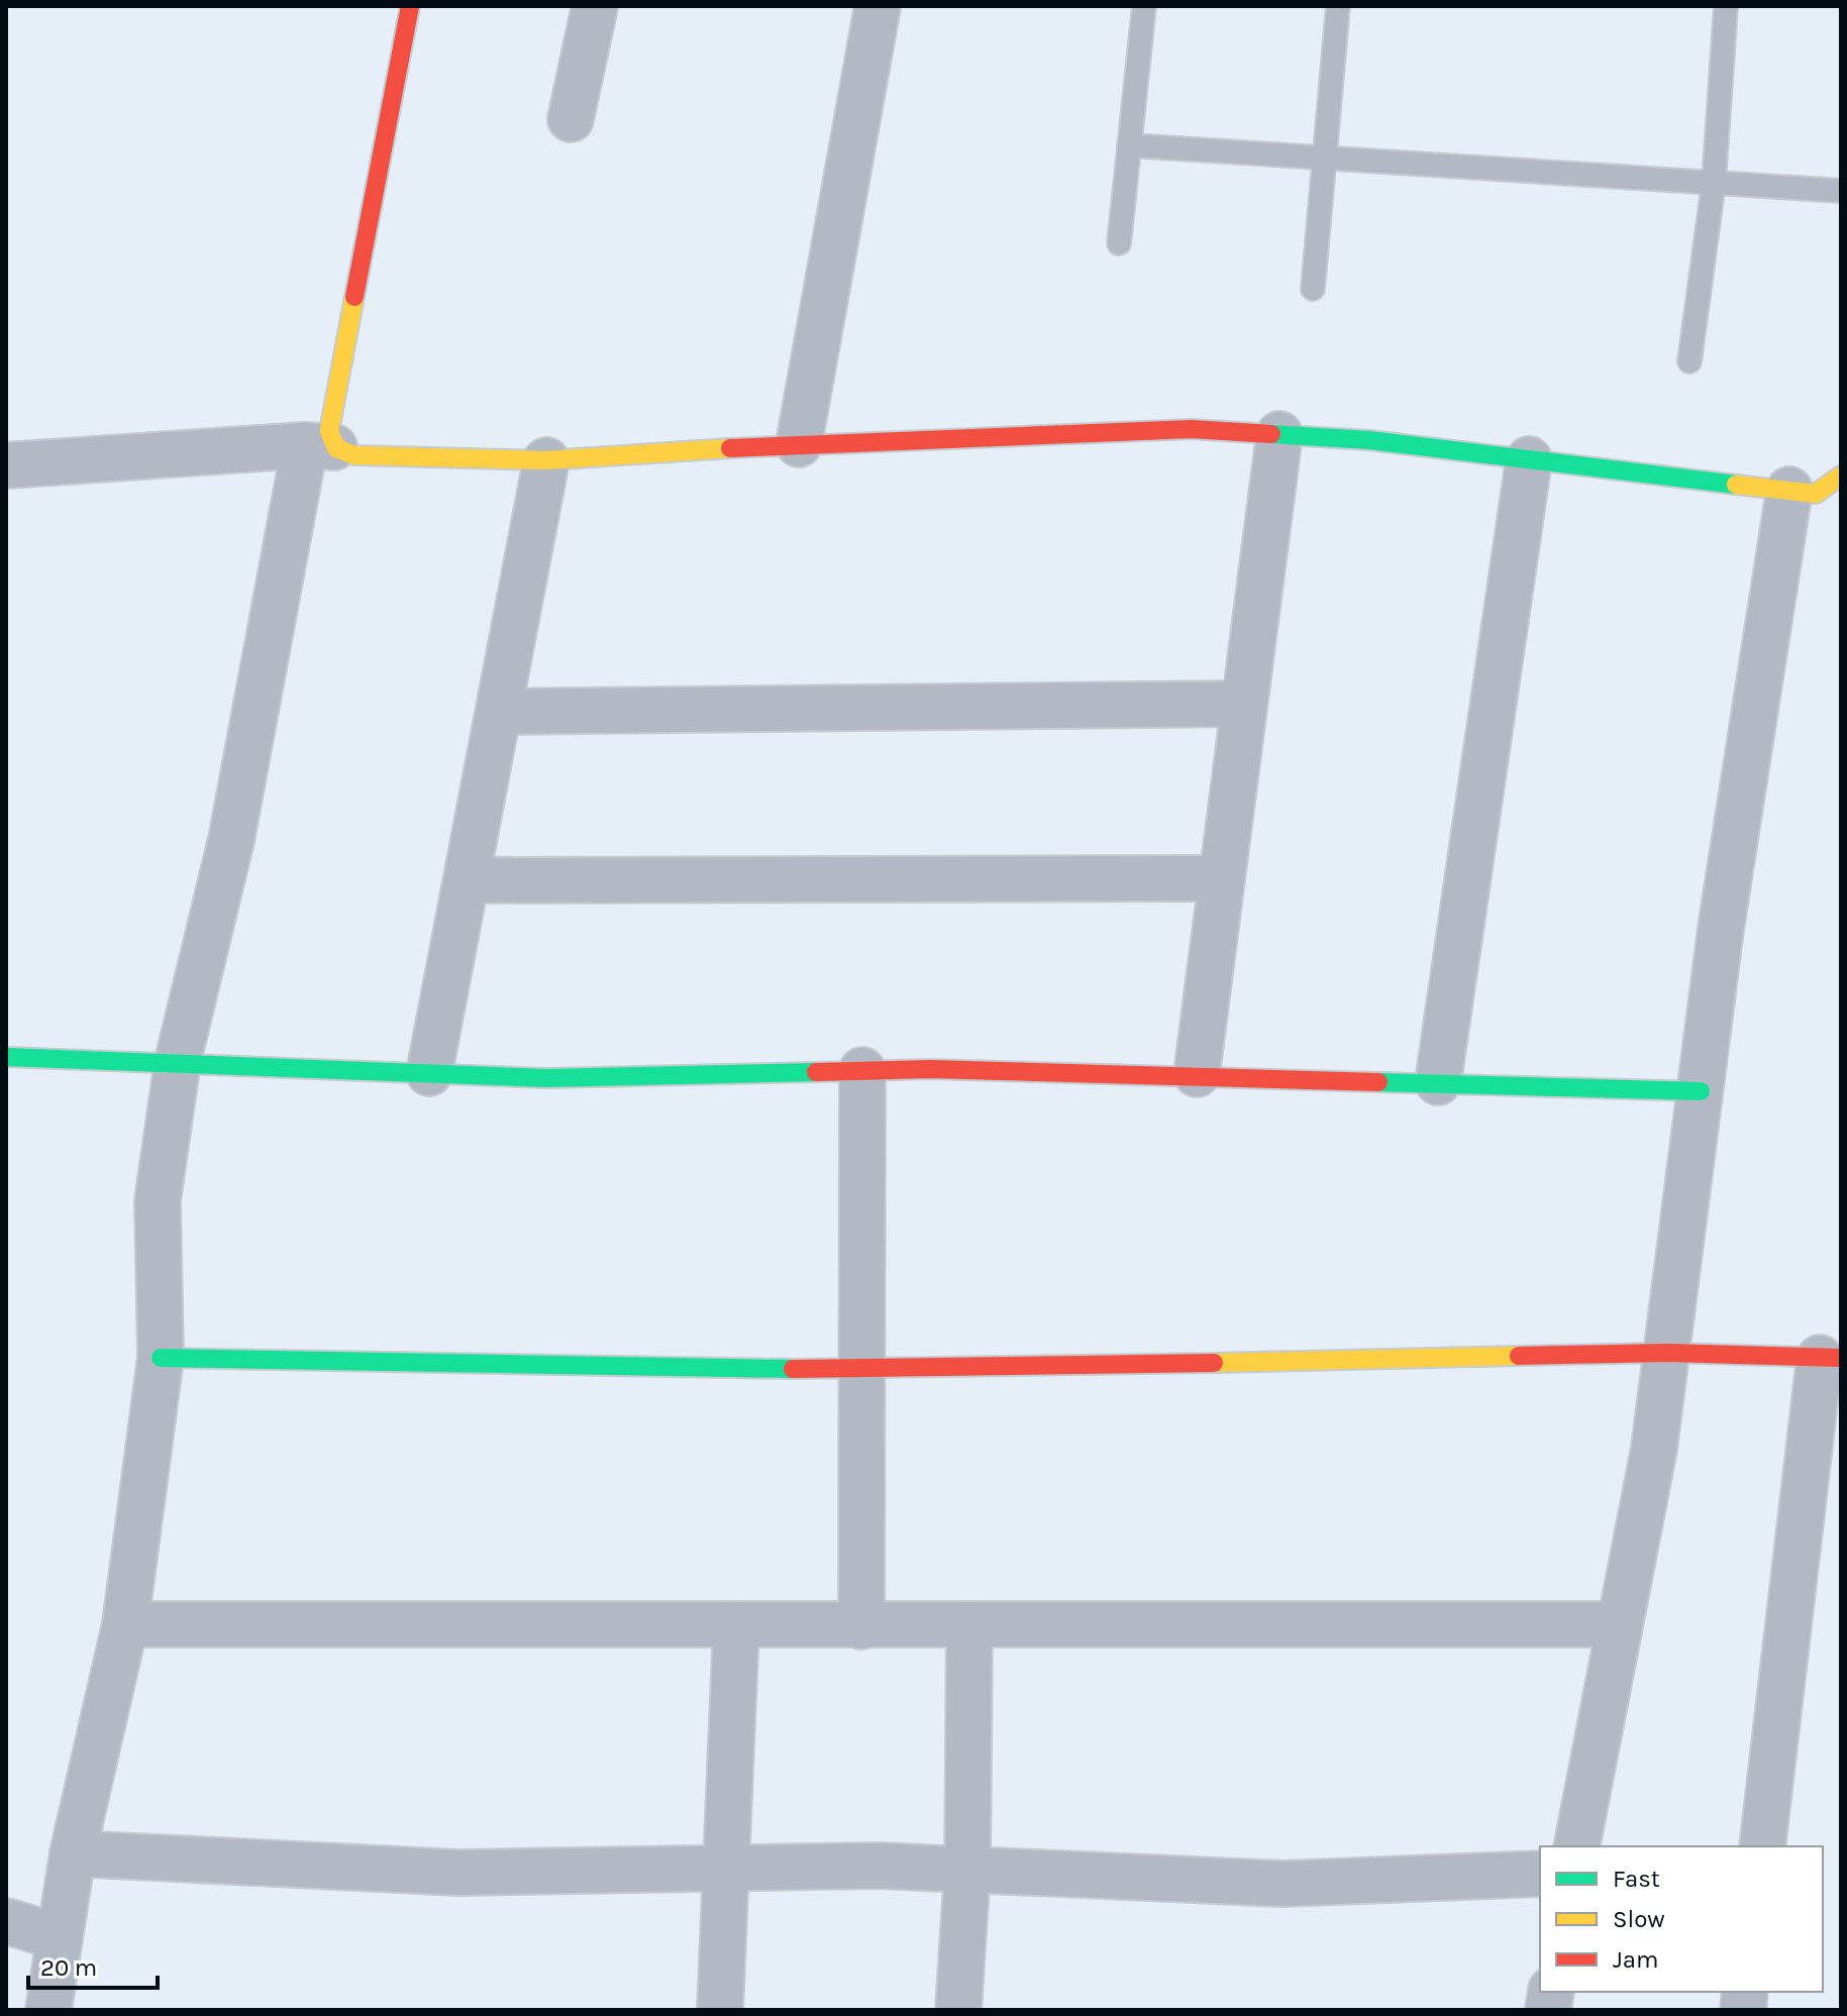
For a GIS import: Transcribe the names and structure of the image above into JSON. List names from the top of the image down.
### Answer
{
  "legend": ["Fast", "Slow", "Jam"],
  "scale_bar": "20 m"
}
